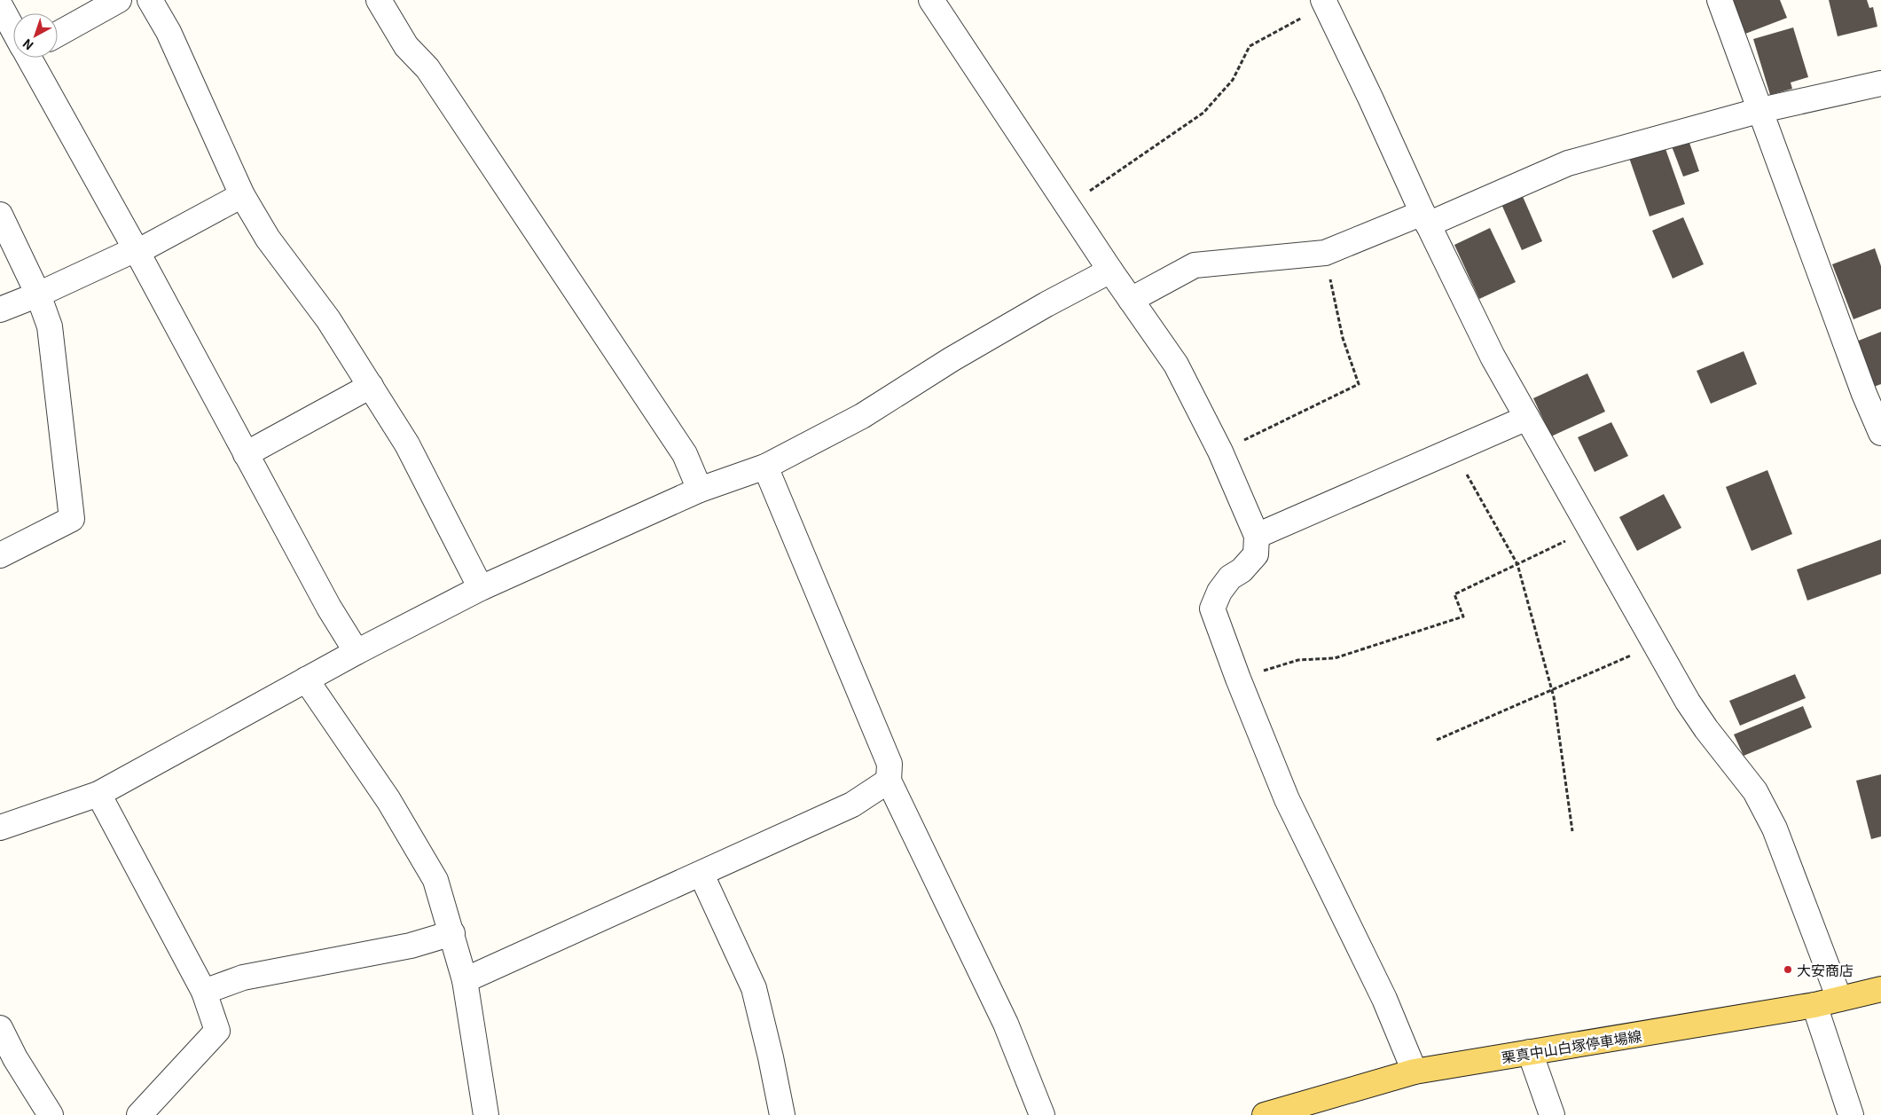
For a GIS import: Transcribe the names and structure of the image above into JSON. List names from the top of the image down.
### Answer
{
  "streets": {
    "main road": ["栗真中山白塚停車場線"]
  },
  "places": ["大安商店"],
  "north": "bottom left"
}
